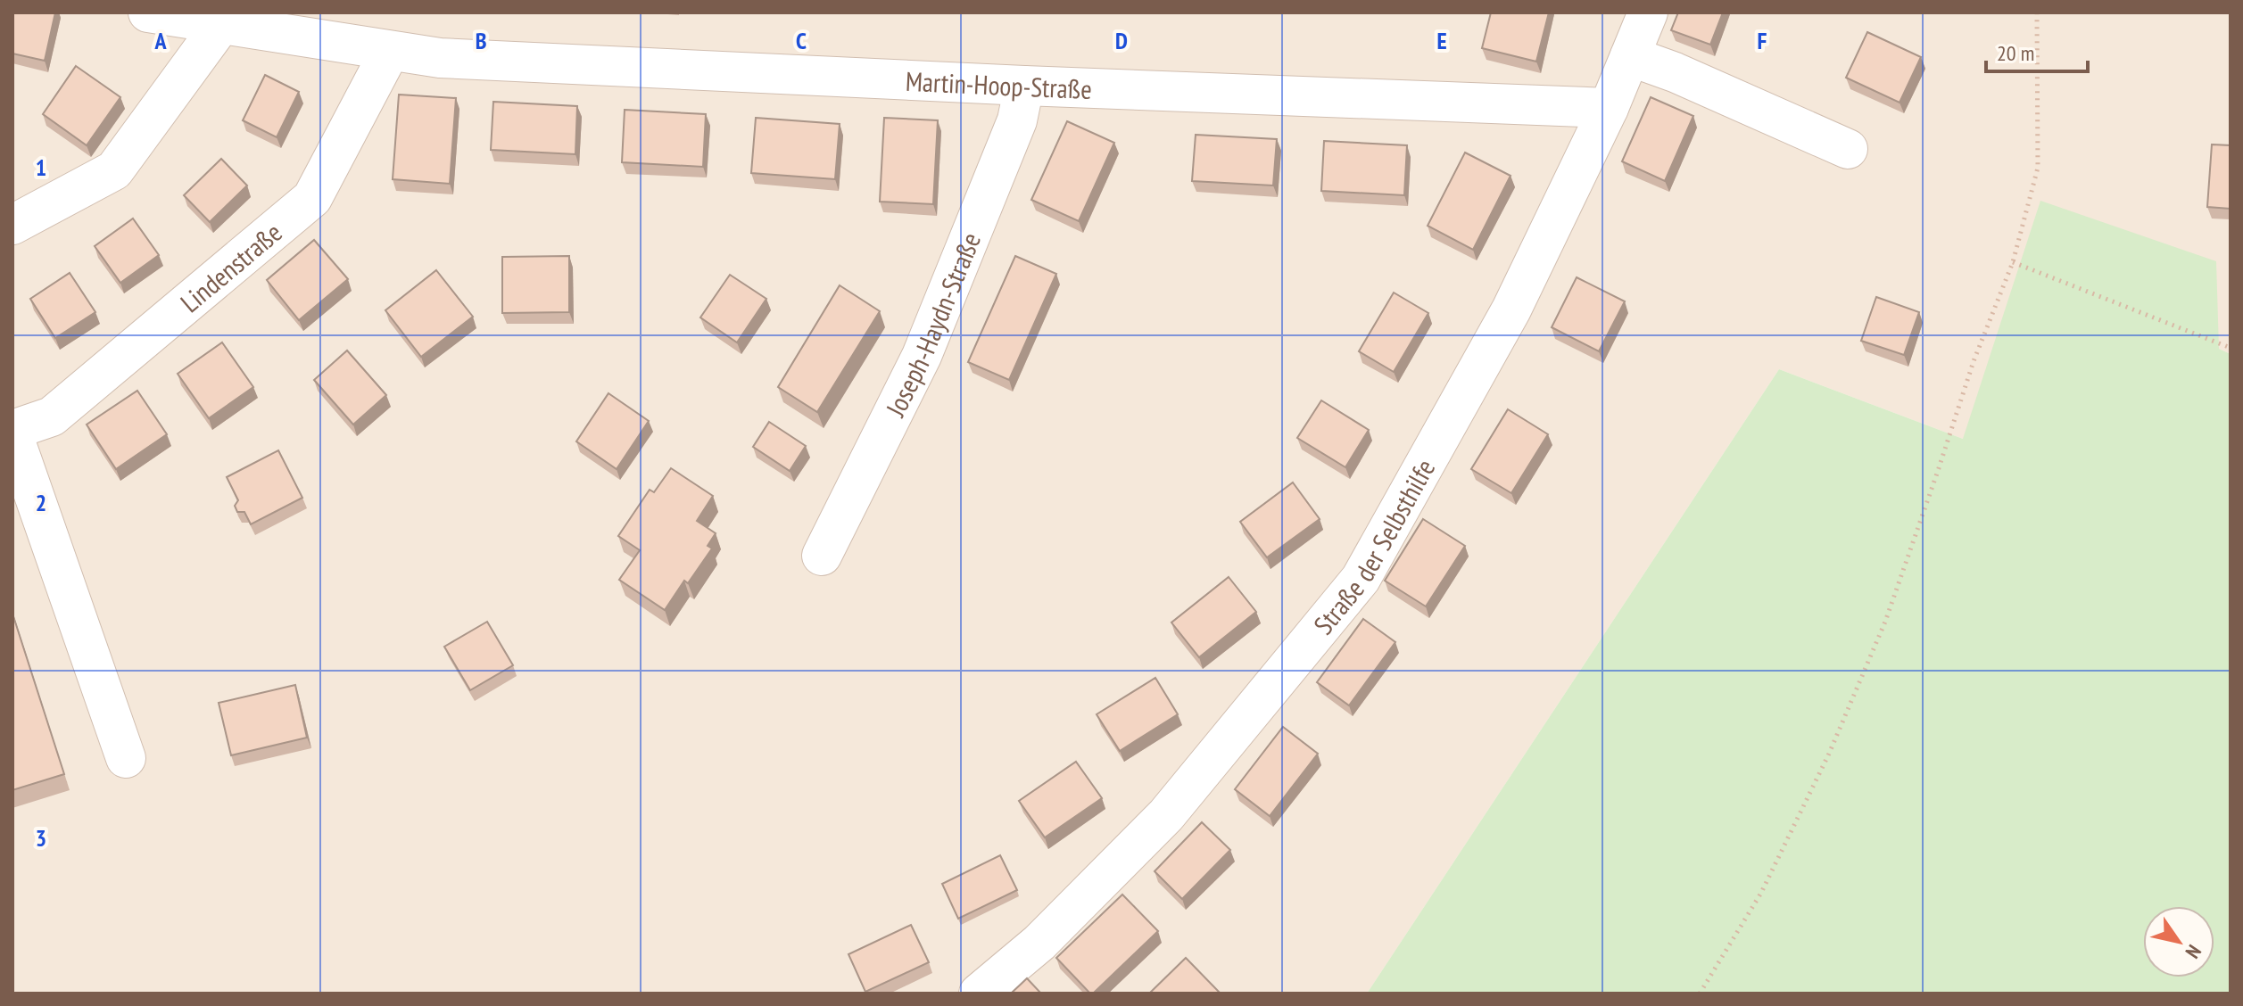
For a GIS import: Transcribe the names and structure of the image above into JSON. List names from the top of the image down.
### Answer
{
  "streets": {
    "street": [
      "Martin-Hoop-Straße",
      "Lindenstraße",
      "Joseph-Haydn-Straße",
      "Straße der Selbsthilfe"
    ]
  },
  "crossings": [
    ["Martin-Hoop-Straße", "Lindenstraße"],
    ["Martin-Hoop-Straße", "Joseph-Haydn-Straße"],
    ["Martin-Hoop-Straße", "Straße der Selbsthilfe"]
  ],
  "scale_bar": "20 m",
  "north": "bottom right",
  "grid": {
    "columns": [
      "A",
      "B",
      "C",
      "D",
      "E",
      "F"
    ],
    "rows": ["1", "2", "3"]
  }
}
